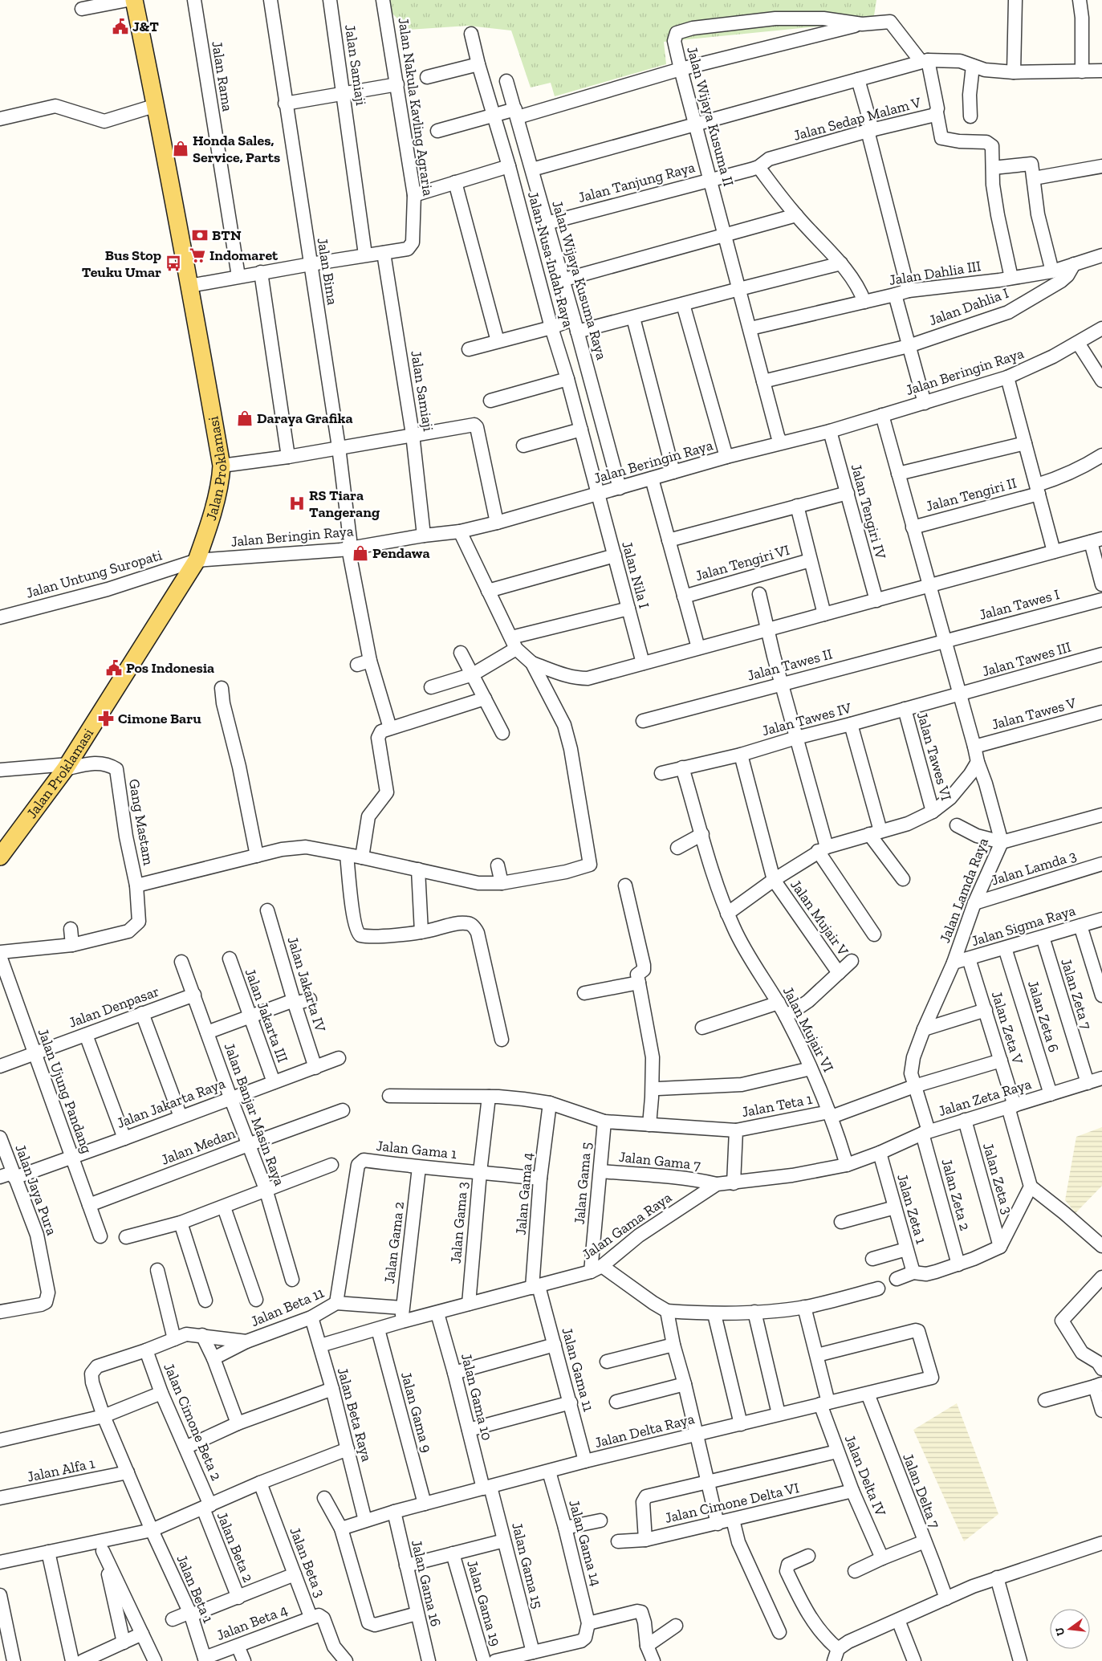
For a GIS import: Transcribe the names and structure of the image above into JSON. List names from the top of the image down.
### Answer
{
  "streets": {
    "main road": ["Jalan Proklamasi"],
    "street": [
      "Jalan Samiaji",
      "Jalan Rama",
      "Jalan Nakula Kavling Agraria",
      "Jalan Wijaya Kusuma II",
      "Jalan Sedap Malam V",
      "Jalan Tanjung Raya",
      "Jalan Nusa Indah Raya",
      "Jalan Bima",
      "Jalan Dahlia III",
      "Jalan Wijaya Kusuma Raya",
      "Jalan Dahlia I",
      "Jalan Beringin Raya",
      "Jalan Tengiri II",
      "Jalan Tengiri IV",
      "Jalan Tengiri VI",
      "Jalan Untung Suropati",
      "Jalan Nila I",
      "Jalan Tawes I",
      "Jalan Tawes III",
      "Jalan Tawes II",
      "Jalan Tawes V",
      "Jalan Tawes IV",
      "Jalan Tawes VI",
      "Gang Mastam",
      "Jalan Lamda 3",
      "Jalan Lamda Raya",
      "Jalan Mujair V",
      "Jalan Sigma Raya",
      "Jalan Jakarta IV",
      "Jalan Zeta 7",
      "Jalan Denpasar",
      "Jalan Jakarta III",
      "Jalan Zeta 6",
      "Jalan Zeta V",
      "Jalan Mujair VI",
      "Jalan Ujung Pandang",
      "Jalan Zeta Raya",
      "Jalan Jakarta Raya",
      "Jalan Teta 1",
      "Jalan Banjar Masin Raya",
      "Jalan Medan",
      "Jalan Gama 1",
      "Jalan Gama 7",
      "Jalan Zeta 3",
      "Jalan Gama 5",
      "Jalan Jaya Pura",
      "Jalan Gama 4",
      "Jalan Zeta 2",
      "Jalan Zeta 1",
      "Jalan Gama 3",
      "Jalan Gama Raya",
      "Jalan Gama 2",
      "Jalan Beta 11",
      "Jalan Gama 11",
      "Jalan Gama 10",
      "Jalan Gama 9",
      "Jalan Beta Raya",
      "Jalan Cimone Beta 2",
      "Jalan Delta Raya",
      "Jalan Alfa 1",
      "Jalan Delta IV",
      "Jalan Delta 7",
      "Jalan Cimone Delta VI",
      "Jalan Gama 14",
      "Jalan Beta 2",
      "Jalan Beta 3",
      "Jalan Gama 15",
      "Jalan Gama 16",
      "Jalan Beta 1",
      "Jalan Gama 19",
      "Jalan Beta 4"
    ]
  },
  "crossings": [
    ["Jalan Samiaji", "Jalan Nakula Kavling Agraria"],
    ["Jalan Samiaji", "Jalan Beringin Raya"],
    ["Jalan Wijaya Kusuma II", "Jalan Sedap Malam V"],
    ["Jalan Wijaya Kusuma II", "Jalan Tanjung Raya"],
    ["Jalan Wijaya Kusuma II", "Jalan Dahlia III"],
    ["Jalan Wijaya Kusuma II", "Jalan Dahlia I"],
    ["Jalan Wijaya Kusuma II", "Jalan Beringin Raya"],
    ["Jalan Sedap Malam V", "Jalan Tanjung Raya"],
    ["Jalan Tanjung Raya", "Jalan Wijaya Kusuma Raya"],
    ["Jalan Nusa Indah Raya", "Jalan Wijaya Kusuma Raya"],
    ["Jalan Nusa Indah Raya", "Jalan Beringin Raya"],
    ["Jalan Nusa Indah Raya", "Jalan Nila I"],
    ["Jalan Bima", "Jalan Beringin Raya"],
    ["Jalan Dahlia III", "Jalan Dahlia I"],
    ["Jalan Wijaya Kusuma Raya", "Jalan Beringin Raya"],
    ["Jalan Beringin Raya", "Jalan Proklamasi"],
    ["Jalan Beringin Raya", "Jalan Tengiri IV"],
    ["Jalan Beringin Raya", "Jalan Untung Suropati"],
    ["Jalan Beringin Raya", "Jalan Nila I"],
    ["Jalan Beringin Raya", "Jalan Lamda Raya"],
    ["Jalan Proklamasi", "Jalan Untung Suropati"],
    ["Jalan Proklamasi", "Gang Mastam"],
    ["Jalan Tengiri II", "Jalan Lamda Raya"],
    ["Jalan Tawes I", "Jalan Tawes II"],
    ["Jalan Tawes I", "Jalan Lamda Raya"],
    ["Jalan Tawes III", "Jalan Tawes IV"],
    ["Jalan Tawes III", "Jalan Lamda Raya"],
    ["Jalan Tawes II", "Jalan Lamda Raya"],
    ["Jalan Tawes V", "Jalan Lamda Raya"],
    ["Jalan Tawes IV", "Jalan Tawes VI"],
    ["Jalan Tawes IV", "Jalan Lamda Raya"],
    ["Jalan Tawes IV", "Jalan Mujair VI"],
    ["Jalan Lamda 3", "Jalan Lamda Raya"],
    ["Jalan Lamda Raya", "Jalan Sigma Raya"],
    ["Jalan Lamda Raya", "Jalan Zeta Raya"],
    ["Jalan Lamda Raya", "Jalan Teta 1"],
    ["Jalan Lamda Raya", "Jalan Zeta 2"],
    ["Jalan Sigma Raya", "Jalan Zeta 7"],
    ["Jalan Sigma Raya", "Jalan Zeta 6"],
    ["Jalan Sigma Raya", "Jalan Zeta V"],
    ["Jalan Jakarta IV", "Jalan Jakarta Raya"],
    ["Jalan Zeta 7", "Jalan Zeta Raya"],
    ["Jalan Denpasar", "Jalan Ujung Pandang"],
    ["Jalan Denpasar", "Jalan Banjar Masin Raya"],
    ["Jalan Jakarta III", "Jalan Jakarta Raya"],
    ["Jalan Zeta 6", "Jalan Zeta Raya"],
    ["Jalan Zeta V", "Jalan Zeta Raya"],
    ["Jalan Zeta V", "Jalan Teta 1"],
    ["Jalan Mujair VI", "Jalan Teta 1"],
    ["Jalan Ujung Pandang", "Jalan Jakarta Raya"],
    ["Jalan Ujung Pandang", "Jalan Medan"],
    ["Jalan Zeta Raya", "Jalan Zeta 3"],
    ["Jalan Zeta Raya", "Jalan Zeta 2"],
    ["Jalan Zeta Raya", "Jalan Zeta 1"],
    ["Jalan Jakarta Raya", "Jalan Banjar Masin Raya"],
    ["Jalan Jakarta Raya", "Jalan Jaya Pura"],
    ["Jalan Banjar Masin Raya", "Jalan Medan"],
    ["Jalan Gama 1", "Jalan Gama 4"],
    ["Jalan Gama 1", "Jalan Gama 3"],
    ["Jalan Gama 1", "Jalan Gama 2"],
    ["Jalan Gama 1", "Jalan Beta 11"],
    ["Jalan Gama 7", "Jalan Gama 5"],
    ["Jalan Gama 7", "Jalan Gama Raya"],
    ["Jalan Gama 5", "Jalan Gama Raya"],
    ["Jalan Gama 4", "Jalan Gama Raya"],
    ["Jalan Gama 4", "Jalan Gama 11"],
    ["Jalan Gama 3", "Jalan Gama Raya"],
    ["Jalan Gama Raya", "Jalan Gama 2"],
    ["Jalan Gama Raya", "Jalan Gama 11"],
    ["Jalan Gama Raya", "Jalan Gama 10"],
    ["Jalan Gama Raya", "Jalan Gama 9"],
    ["Jalan Gama Raya", "Jalan Beta Raya"],
    ["Jalan Gama 2", "Jalan Beta 11"],
    ["Jalan Beta 11", "Jalan Beta Raya"],
    ["Jalan Gama 11", "Jalan Delta Raya"],
    ["Jalan Gama 10", "Jalan Delta Raya"],
    ["Jalan Gama 10", "Jalan Gama 15"],
    ["Jalan Gama 9", "Jalan Delta Raya"],
    ["Jalan Beta Raya", "Jalan Delta Raya"],
    ["Jalan Cimone Beta 2", "Jalan Beta 2"],
    ["Jalan Cimone Beta 2", "Jalan Beta 1"],
    ["Jalan Delta Raya", "Jalan Delta IV"],
    ["Jalan Delta Raya", "Jalan Delta 7"],
    ["Jalan Delta Raya", "Jalan Gama 14"],
    ["Jalan Delta Raya", "Jalan Gama 15"],
    ["Jalan Delta Raya", "Jalan Gama 16"],
    ["Jalan Alfa 1", "Jalan Beta 1"],
    ["Jalan Delta IV", "Jalan Cimone Delta VI"],
    ["Jalan Beta 3", "Jalan Beta 4"],
    ["Jalan Beta 1", "Jalan Beta 4"]
  ],
  "places": {
    "public building": ["J&T", "Pos Indonesia"],
    "shop": ["Honda Sales, Service, Parts", "Daraya Grafika", "Pendawa"],
    "bank": ["BTN"],
    "supermarket": ["Indomaret"],
    "bus stop": ["Bus Stop Teuku Umar"],
    "hospital": ["RS Tiara Tangerang"],
    "pharmacy": ["Cimone Baru"]
  },
  "north": "left"
}
